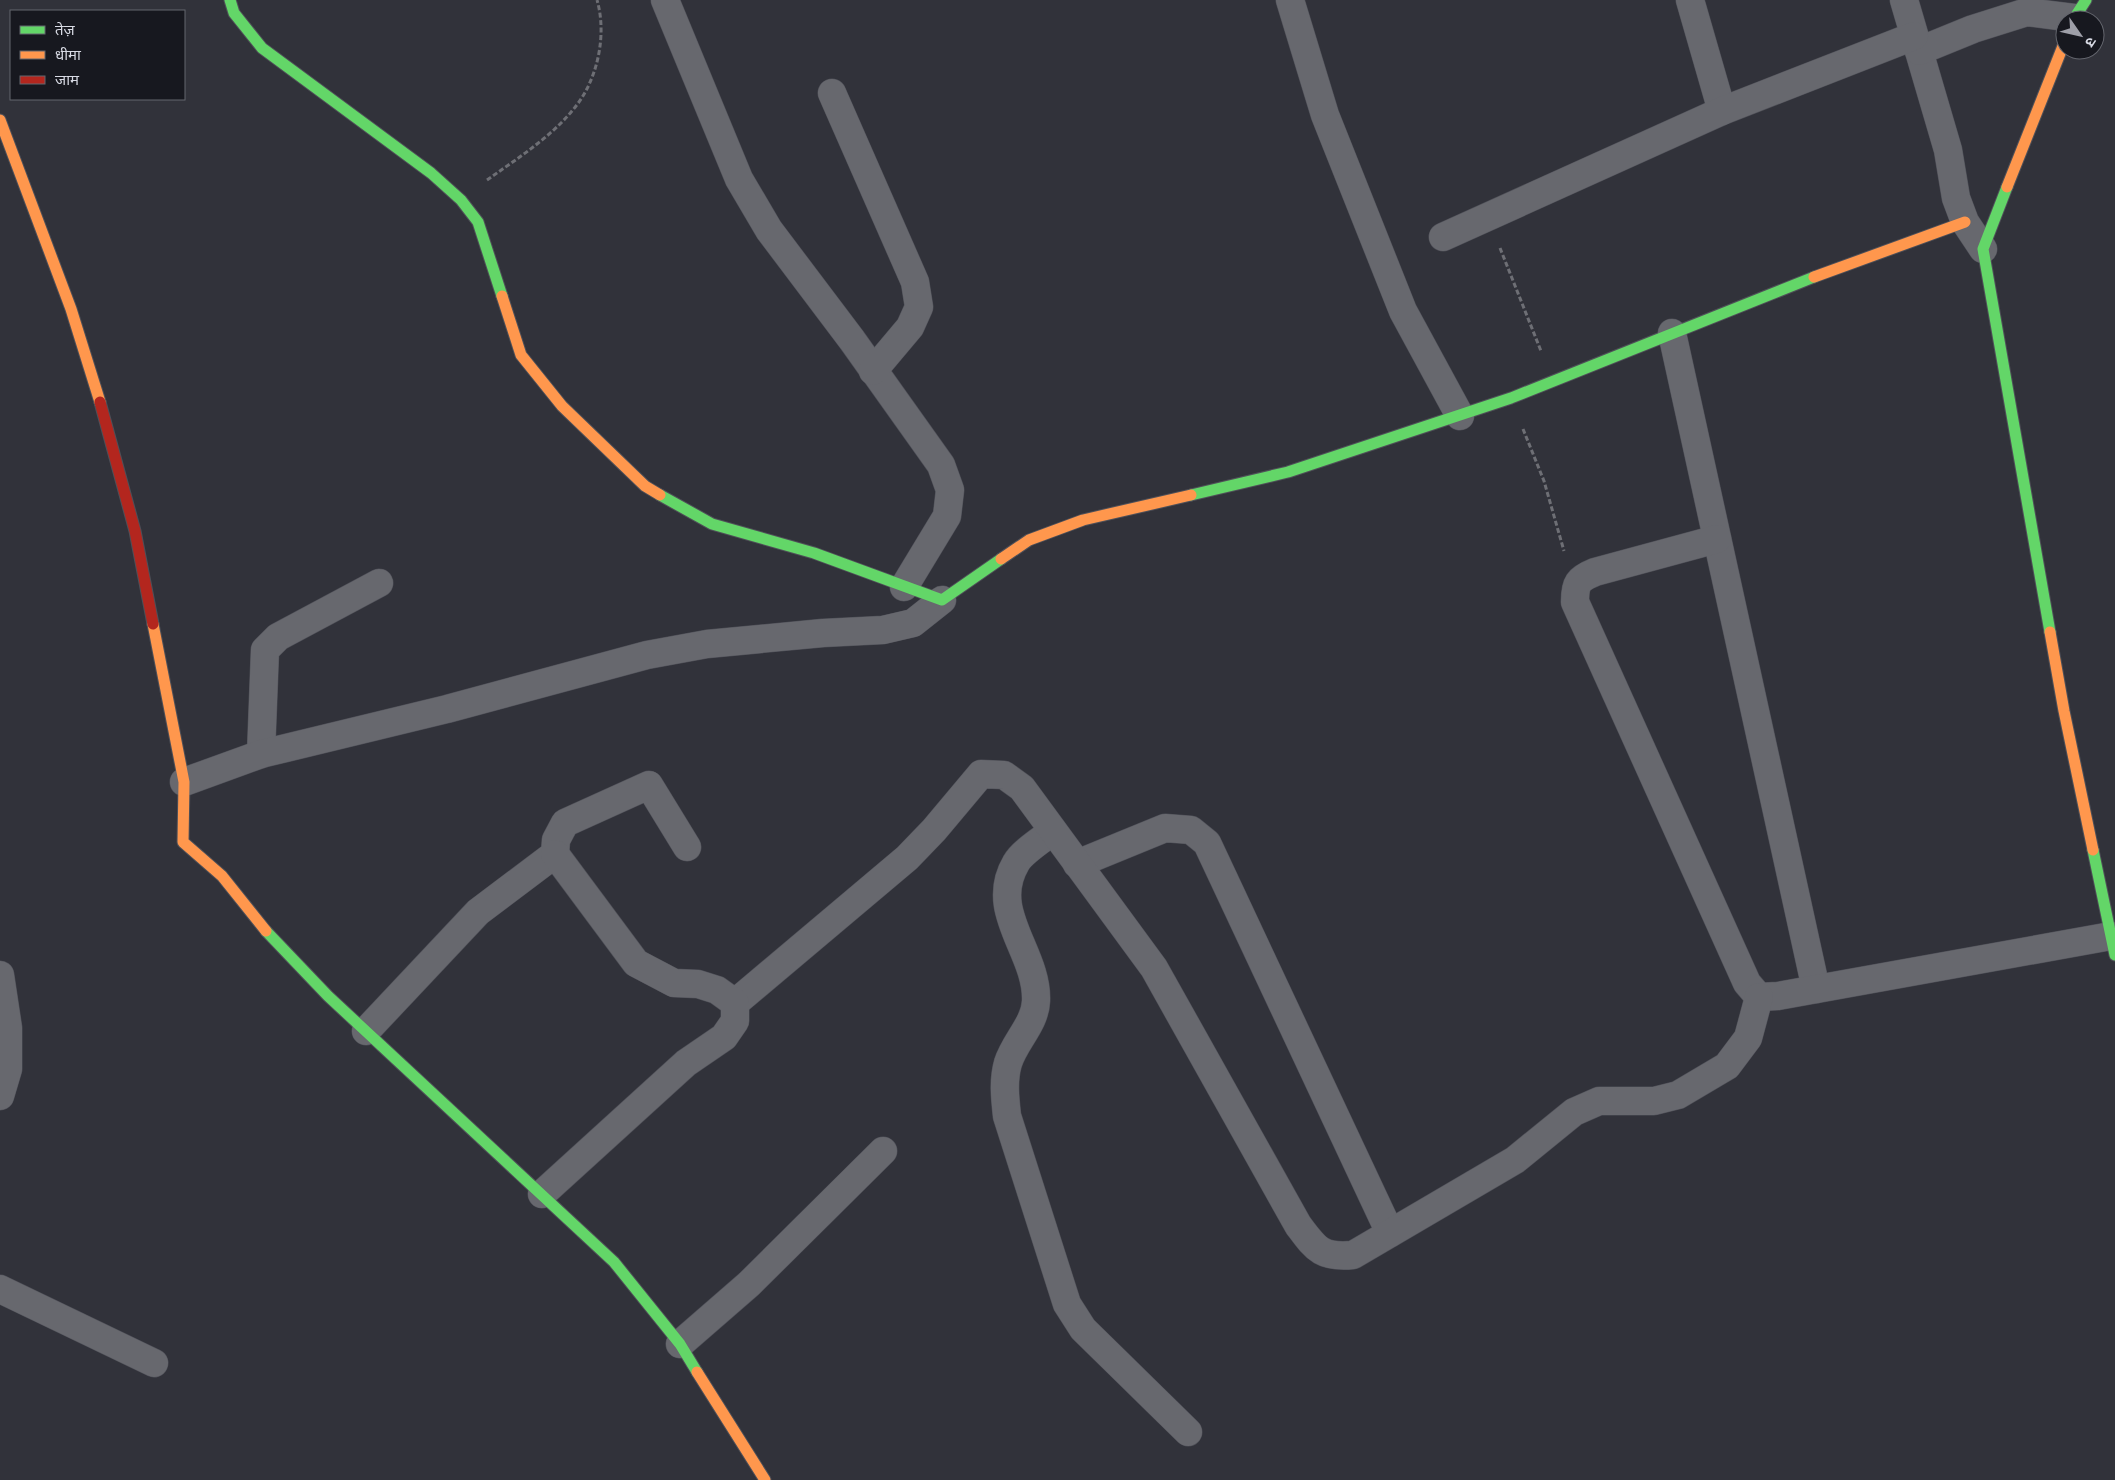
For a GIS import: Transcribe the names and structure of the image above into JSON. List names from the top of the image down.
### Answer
{
  "legend": ["तेज़", "धीमा", "जाम"],
  "north": "bottom right"
}
